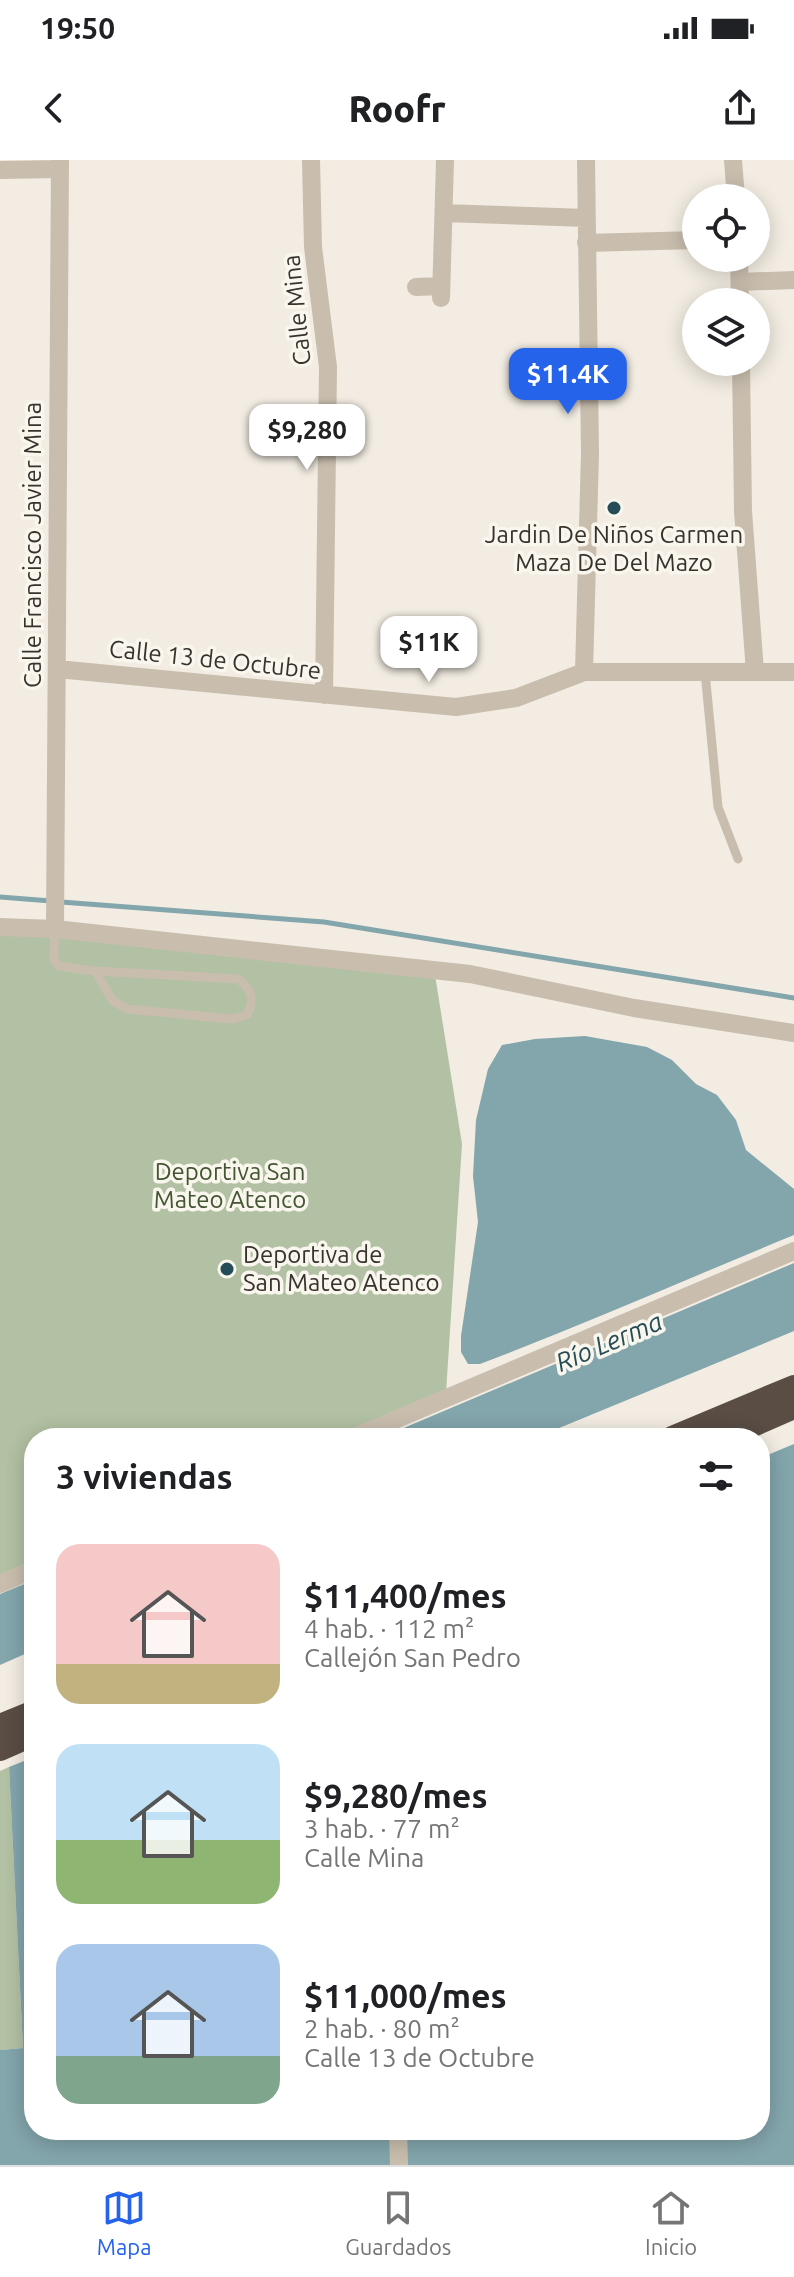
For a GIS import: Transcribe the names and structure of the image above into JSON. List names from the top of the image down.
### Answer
{
  "streets": {
    "street": ["Calle Mina", "Calle Francisco Javier Mina", "Calle 13 de Octubre"]
  },
  "crossings": [
    ["Calle Mina", "Calle 13 de Octubre"],
    ["Calle Francisco Javier Mina", "Calle 13 de Octubre"]
  ],
  "water": ["Río Lerma"],
  "parks": ["Deportiva San Mateo Atenco"],
  "places": ["Jardin De Niños Carmen Maza De Del Mazo", "Deportiva de San Mateo Atenco"],
  "page": {
    "status": "19:50",
    "header": "Roofr",
    "price": ["$11.4K", "$9,280", "$11K"],
    "heading": "3 viviendas",
    "list": [
      {
        "name": "$11,400/mes",
        "note": "4 hab. · 112 m² · Callejón San Pedro"
      },
      {
        "name": "$9,280/mes",
        "note": "3 hab. · 77 m² · Calle Mina"
      },
      {
        "name": "$11,000/mes",
        "note": "2 hab. · 80 m² · Calle 13 de Octubre"
      }
    ],
    "tabs": ["Mapa", "Guardados", "Inicio"]
  }
}
